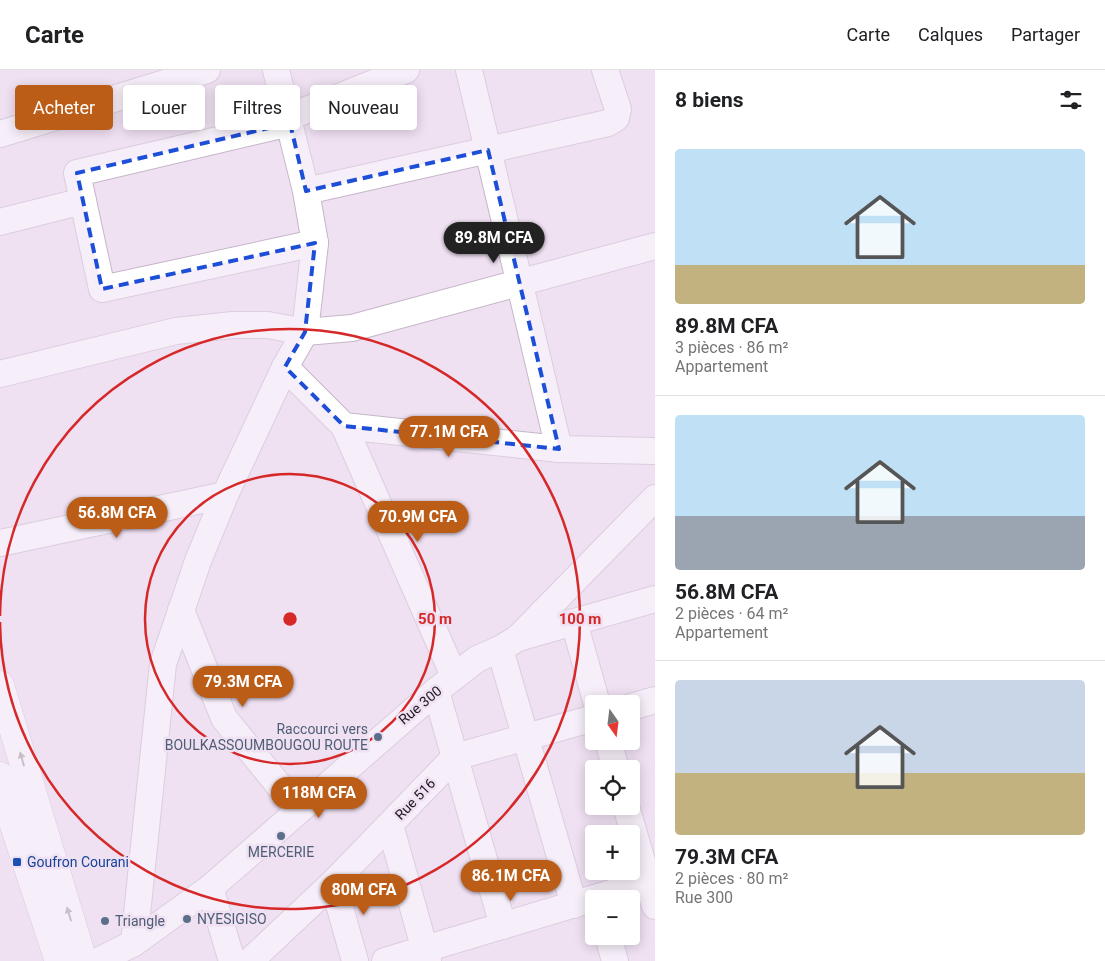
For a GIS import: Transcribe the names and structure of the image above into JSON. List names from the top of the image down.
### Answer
{
  "streets": {
    "street": ["Rue 300", "Rue 516"]
  },
  "places": {
    "other": [
      "Raccourci vers BOULKASSOUMBOUGOU ROUTE",
      "MERCERIE",
      "NYESIGISO",
      "Triangle"
    ],
    "transit": ["Goufron Courani"]
  },
  "north": "bottom",
  "page": {
    "header": "Carte",
    "nav": ["Carte", "Calques", "Partager"],
    "heading": "8 biens",
    "chip": [
      "Acheter",
      "Louer",
      "Filtres",
      "Nouveau"
    ],
    "list": [
      {
        "name": "89.8M CFA",
        "note": "3 pièces · 86 m² · Appartement"
      },
      {
        "name": "56.8M CFA",
        "note": "2 pièces · 64 m² · Appartement"
      },
      {
        "name": "79.3M CFA",
        "note": "2 pièces · 80 m² · Rue 300"
      }
    ],
    "price": [
      "89.8M CFA",
      "77.1M CFA",
      "56.8M CFA",
      "70.9M CFA",
      "79.3M CFA",
      "118M CFA",
      "86.1M CFA",
      "80M CFA"
    ],
    "map_buttons": ["+", "−"]
  },
  "rings": ["50 m", "100 m"]
}
